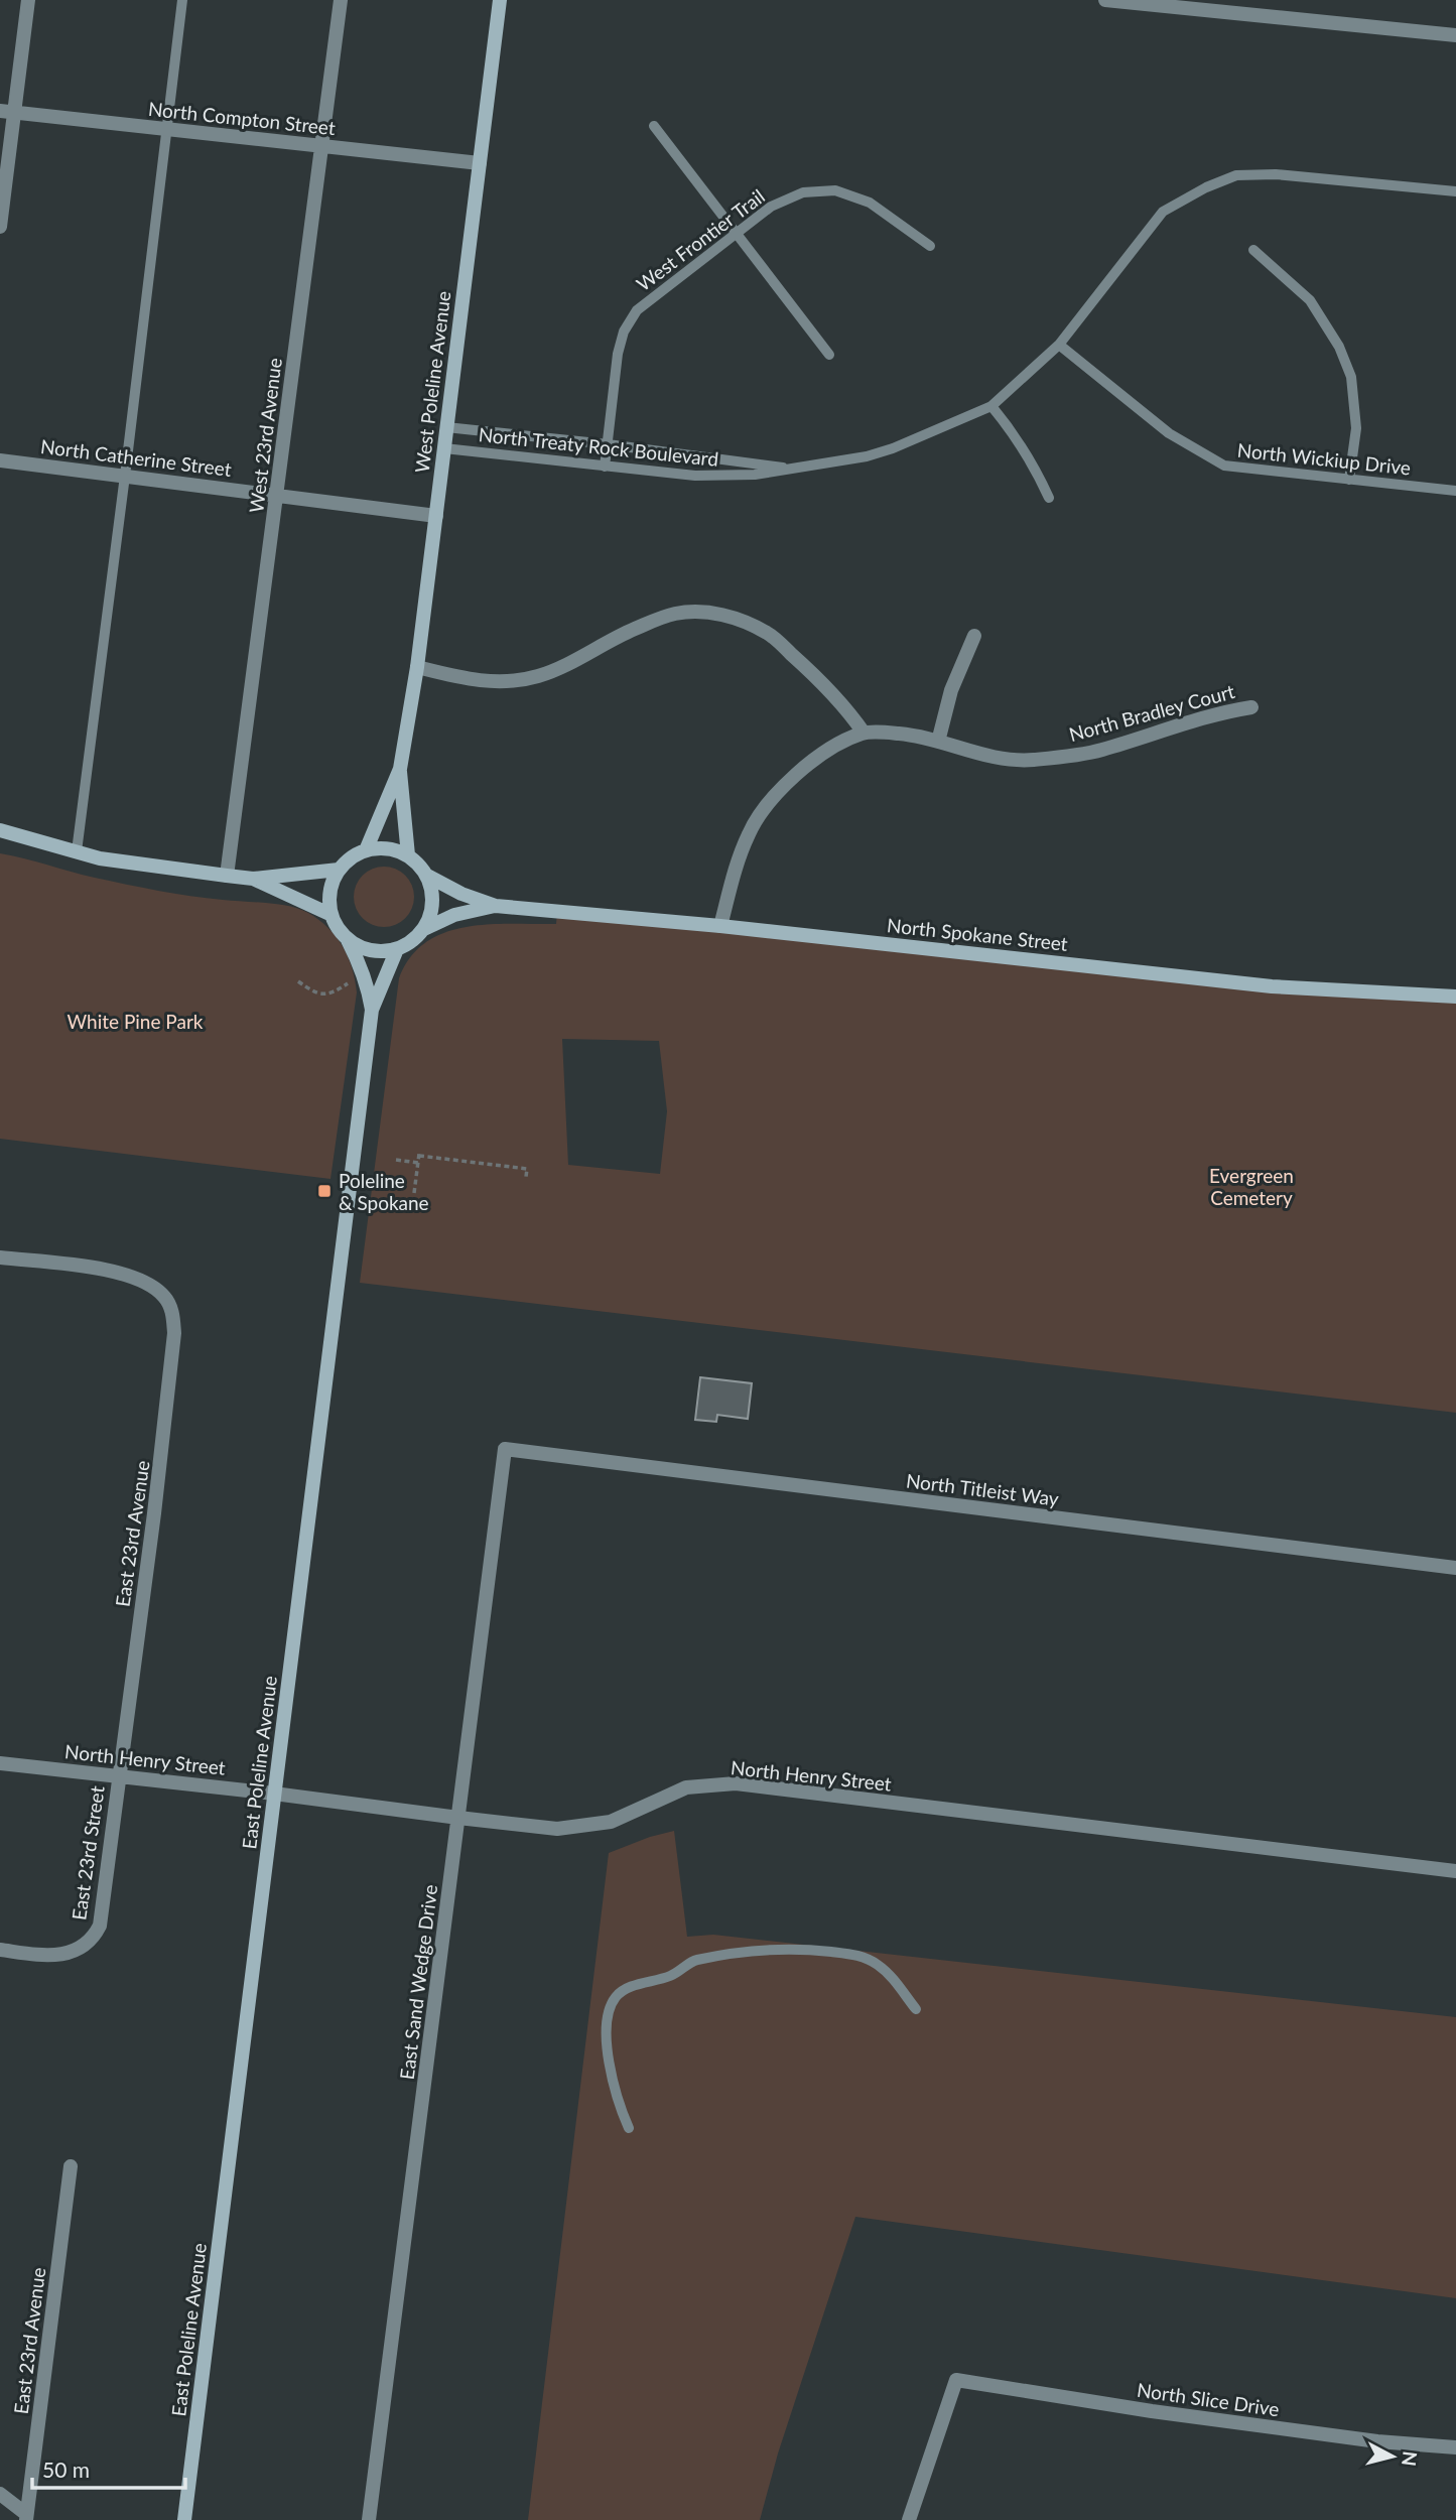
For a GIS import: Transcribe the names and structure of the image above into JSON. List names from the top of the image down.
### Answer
{
  "streets": {
    "main road": ["West Poleline Avenue", "North Spokane Street", "East Poleline Avenue"],
    "street": [
      "North Compton Street",
      "West 23rd Avenue",
      "North Catherine Street",
      "North Bradley Court",
      "North Titleist Way",
      "East 23rd Avenue",
      "North Henry Street",
      "East 23rd Street",
      "East Sand Wedge Drive",
      "North Slice Drive"
    ],
    "lane": ["West Frontier Trail", "North Treaty Rock Boulevard", "North Wickiup Drive"]
  },
  "crossings": [
    ["North Compton Street", "West Poleline Avenue"],
    ["North Compton Street", "West 23rd Avenue"],
    ["West Frontier Trail", "North Treaty Rock Boulevard"],
    ["West Poleline Avenue", "North Treaty Rock Boulevard"],
    ["West Poleline Avenue", "North Catherine Street"],
    ["West Poleline Avenue", "North Spokane Street"],
    ["West Poleline Avenue", "East Poleline Avenue"],
    ["West 23rd Avenue", "North Catherine Street"],
    ["North Treaty Rock Boulevard", "North Wickiup Drive"],
    ["North Spokane Street", "East Poleline Avenue"],
    ["North Titleist Way", "East Sand Wedge Drive"],
    ["East 23rd Avenue", "North Henry Street"],
    ["East 23rd Avenue", "East 23rd Street"],
    ["North Henry Street", "East Poleline Avenue"],
    ["North Henry Street", "East 23rd Street"],
    ["North Henry Street", "East Sand Wedge Drive"]
  ],
  "parks": ["White Pine Park", "Evergreen Cemetery"],
  "places": {
    "transit": ["Poleline & Spokane"]
  },
  "scale_bar": "50 m",
  "north": "right"
}
